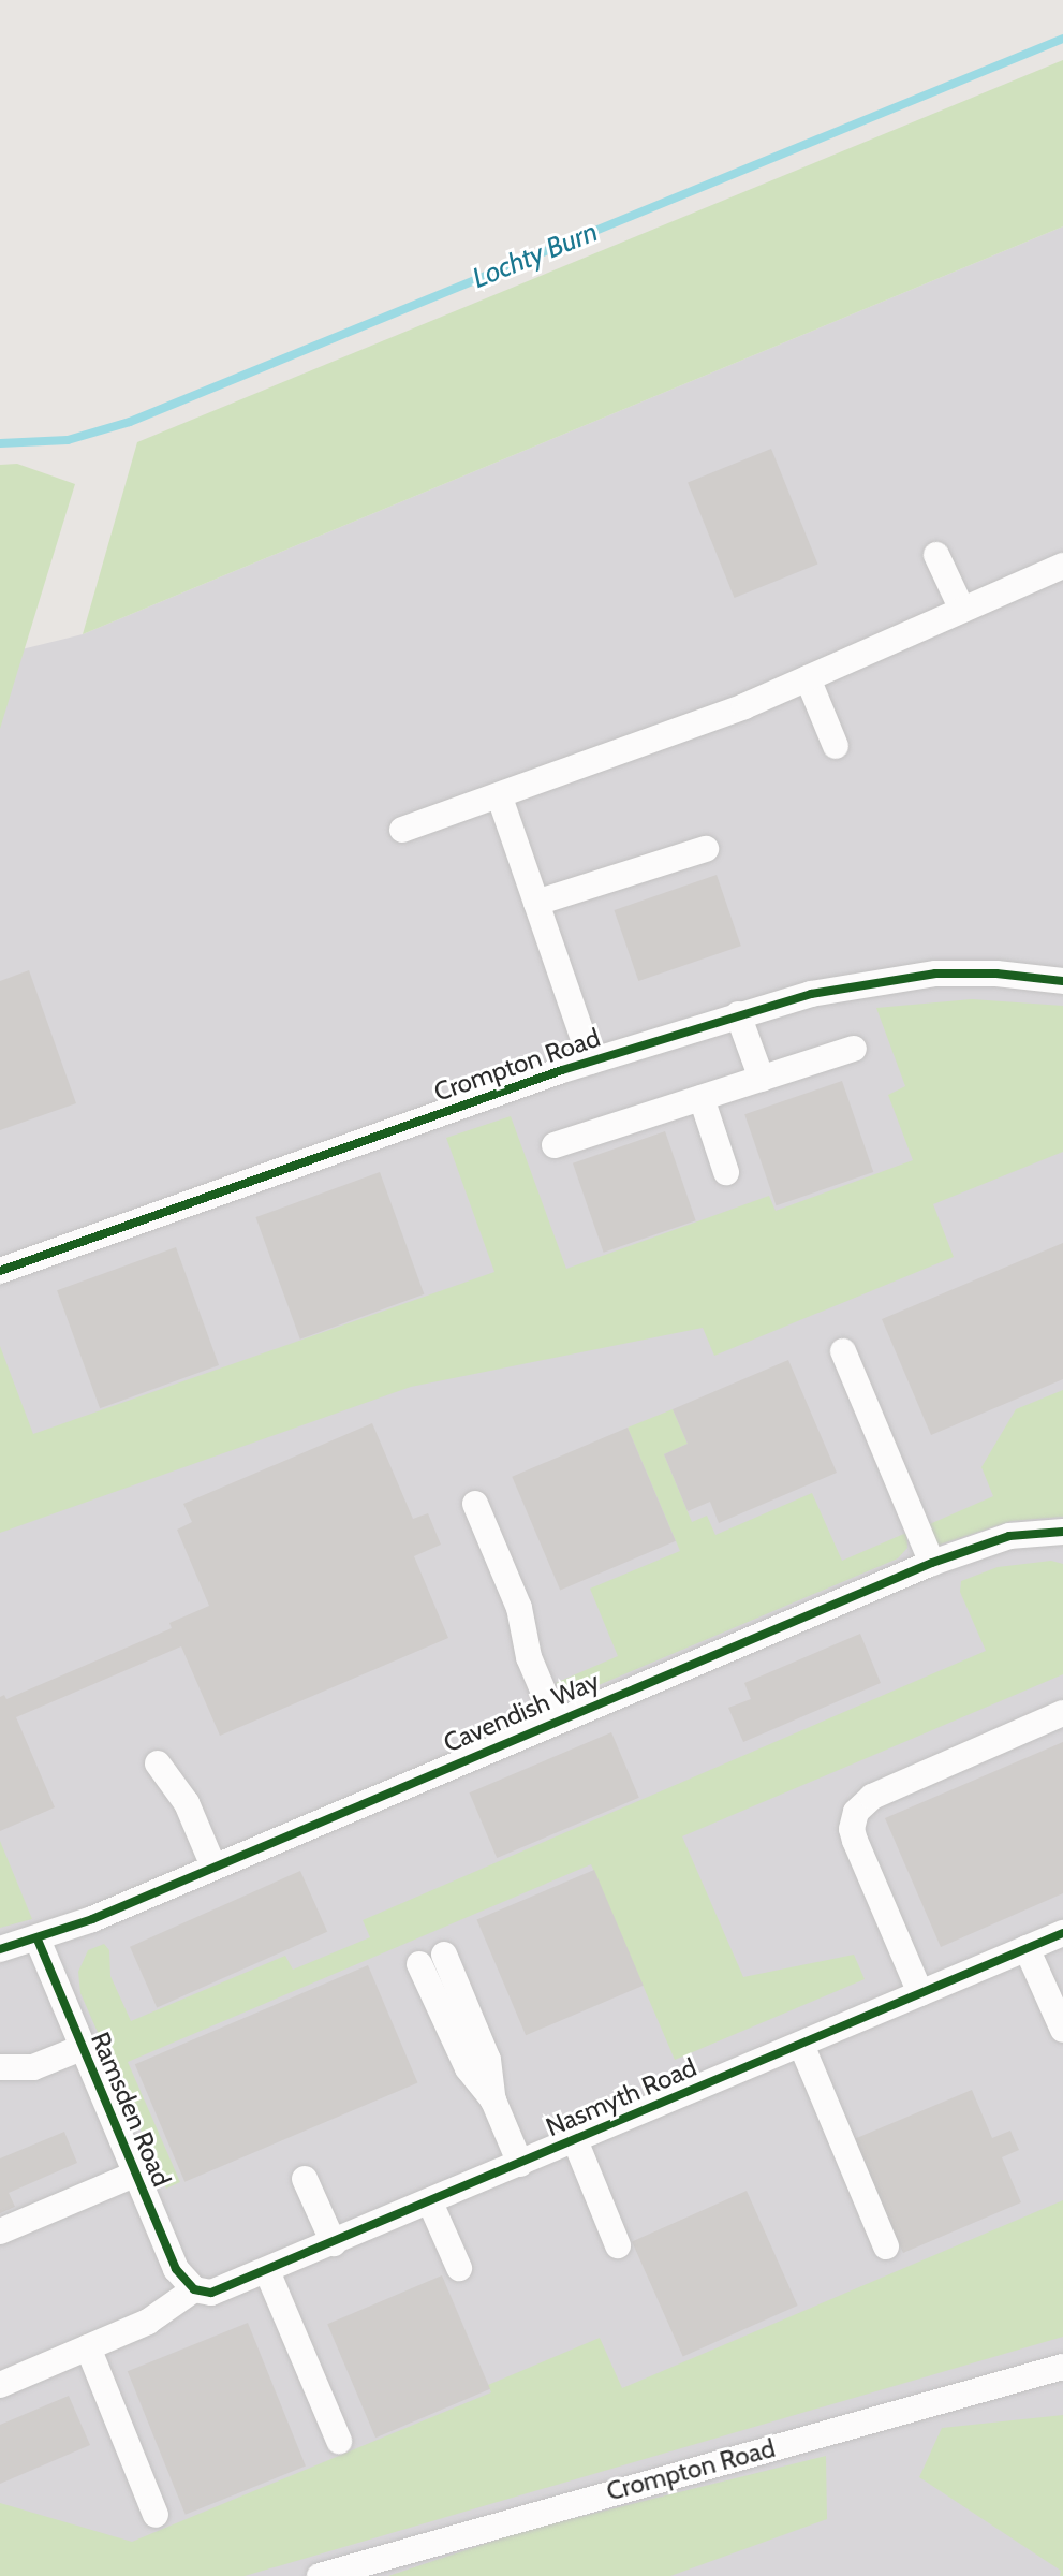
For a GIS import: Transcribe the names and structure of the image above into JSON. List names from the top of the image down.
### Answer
{
  "streets": {
    "street": [
      "Crompton Road",
      "Cavendish Way",
      "Nasmyth Road",
      "Ramsden Road"
    ]
  },
  "crossings": [
    ["Cavendish Way", "Ramsden Road"],
    ["Nasmyth Road", "Ramsden Road"]
  ],
  "water": ["Lochty Burn"]
}
